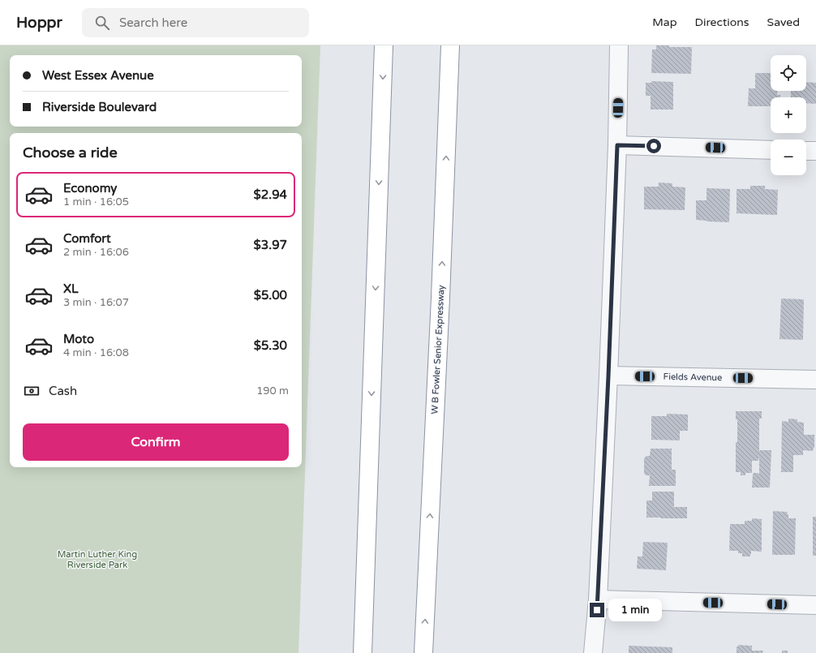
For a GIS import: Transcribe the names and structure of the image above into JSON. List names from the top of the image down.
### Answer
{
  "streets": {
    "highway": ["W B Fowler Senior Expressway"],
    "street": ["Fields Avenue"]
  },
  "parks": ["Martin Luther King Riverside Park"],
  "page": {
    "header": "Hoppr",
    "search": "Search here",
    "nav": ["Map", "Directions", "Saved"],
    "map_buttons": ["+", "−"],
    "banner": ["West Essex Avenue", "Riverside Boulevard"],
    "heading": "Choose a ride",
    "list": [
      {
        "name": "Economy",
        "note": "1 min · 16:05",
        "value": "$2.94"
      },
      {
        "name": "Comfort",
        "note": "2 min · 16:06",
        "value": "$3.97"
      },
      {
        "name": "XL",
        "note": "3 min · 16:07",
        "value": "$5.00"
      },
      {
        "name": "Moto",
        "note": "4 min · 16:08",
        "value": "$5.30"
      }
    ],
    "pay": ["Cash", "190 m"],
    "buttons": "Confirm",
    "bubble": "1 min"
  }
}
